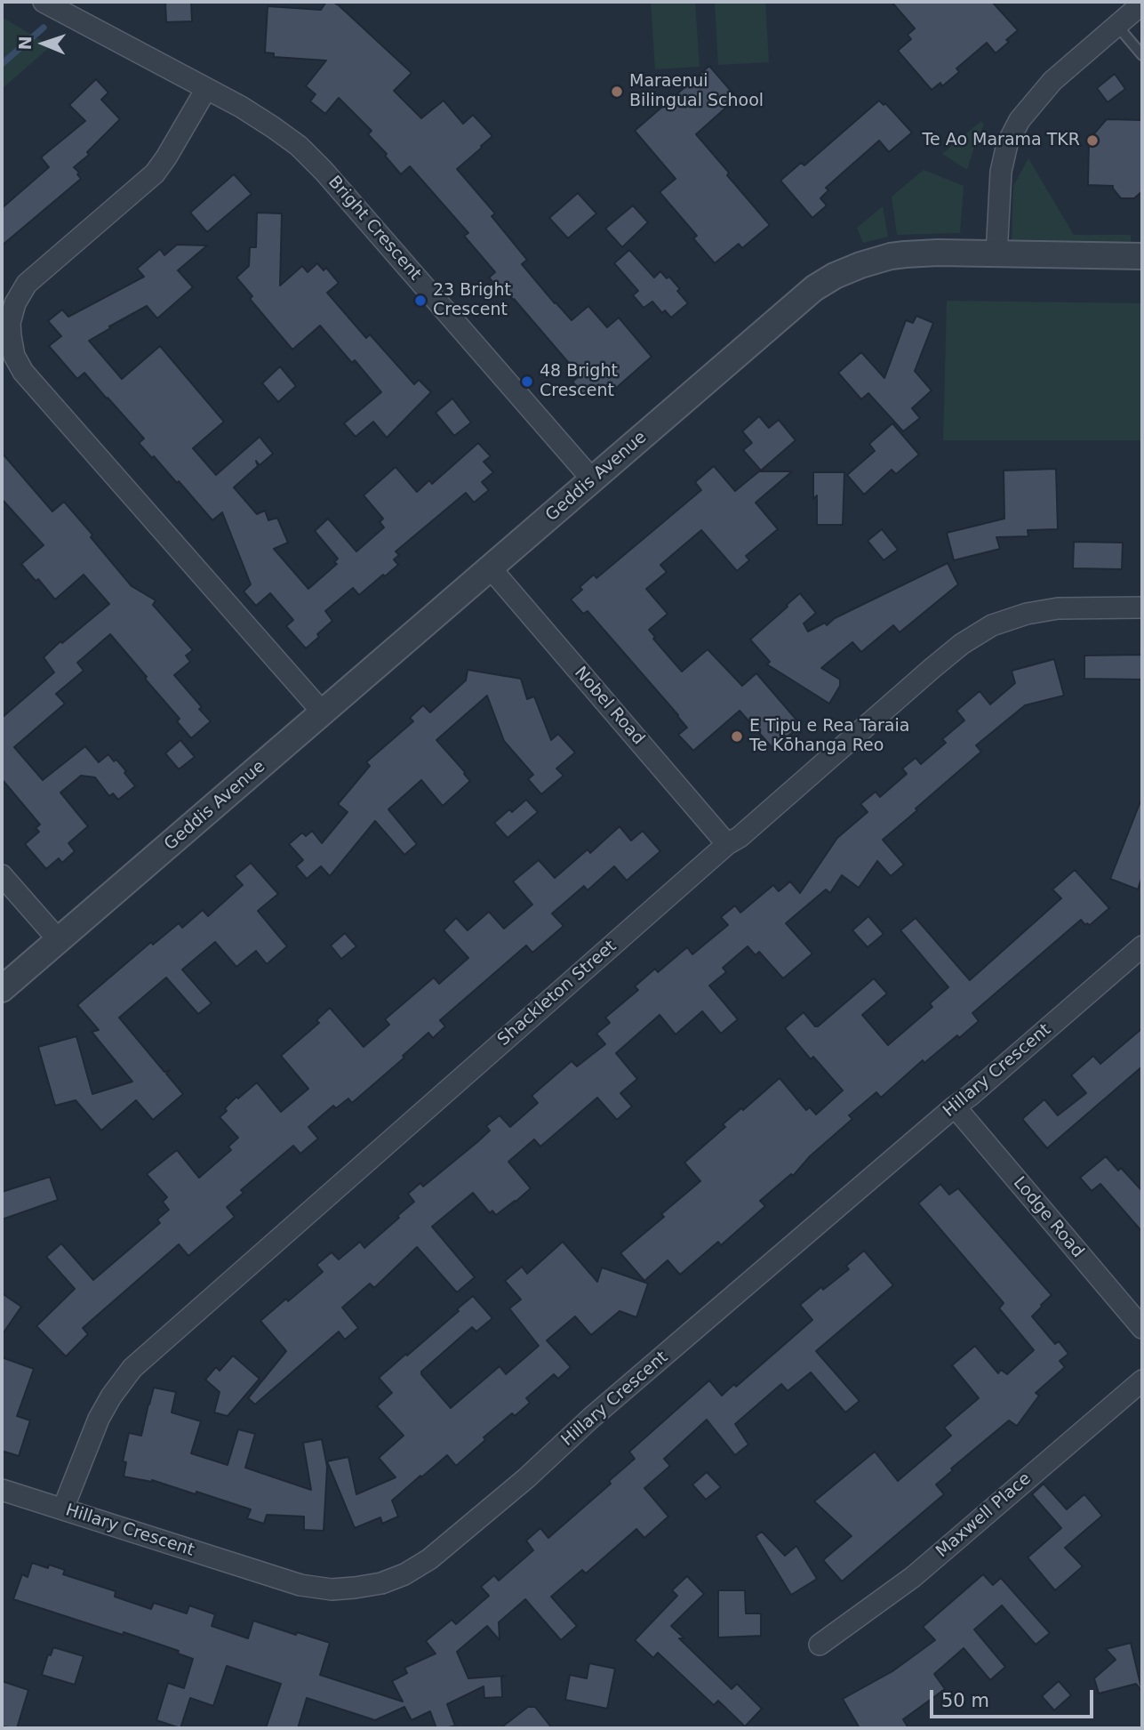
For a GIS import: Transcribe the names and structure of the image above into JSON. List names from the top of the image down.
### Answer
{
  "streets": {
    "street": [
      "Bright Crescent",
      "Geddis Avenue",
      "Nobel Road",
      "Shackleton Street",
      "Hillary Crescent",
      "Lodge Road",
      "Maxwell Place"
    ]
  },
  "crossings": [
    ["Bright Crescent", "Geddis Avenue"],
    ["Geddis Avenue", "Nobel Road"],
    ["Nobel Road", "Shackleton Street"],
    ["Shackleton Street", "Hillary Crescent"],
    ["Hillary Crescent", "Lodge Road"]
  ],
  "places": [
    "Maraenui Bilingual School",
    "Te Ao Marama TKR",
    "23 Bright Crescent",
    "48 Bright Crescent",
    "E Tipu e Rea Taraia Te Kōhanga Reo"
  ],
  "scale_bar": "50 m",
  "north": "left"
}
